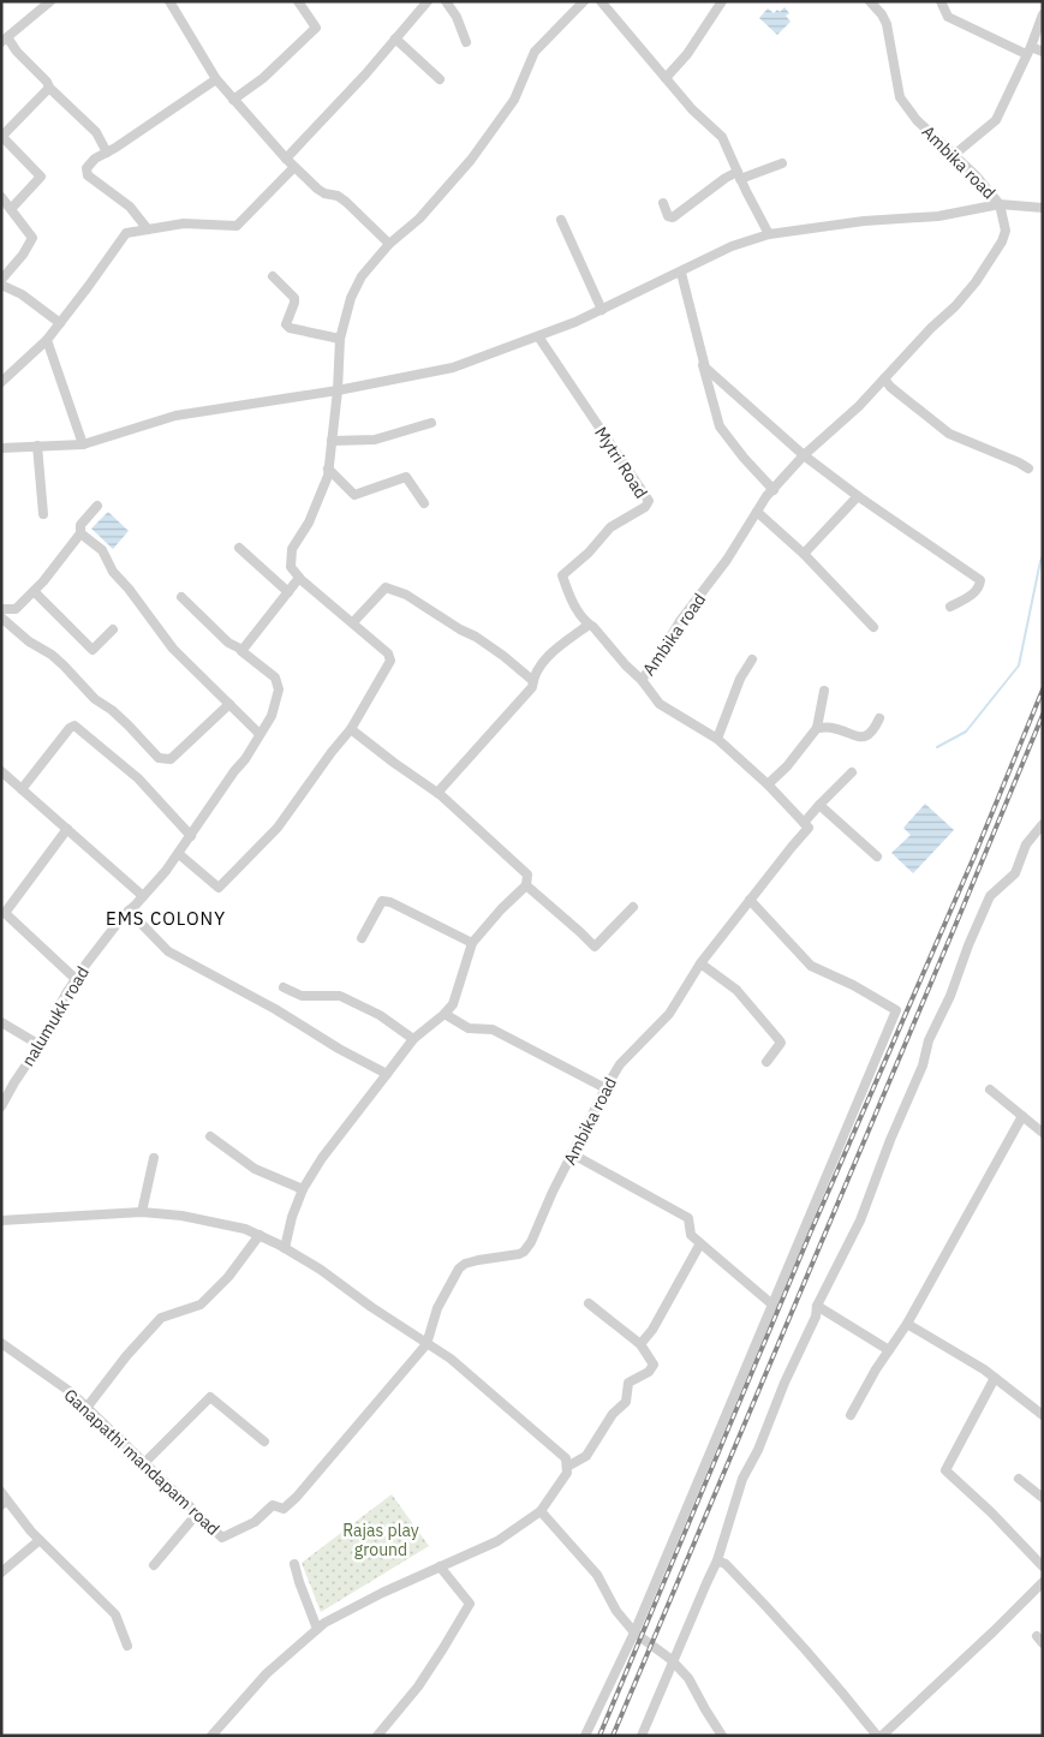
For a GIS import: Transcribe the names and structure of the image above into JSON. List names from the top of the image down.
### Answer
{
  "streets": {
    "street": [
      "Ambika road",
      "Mytri Road",
      "nalumukk road",
      "Ganapathi mandapam road"
    ]
  },
  "crossings": [
    ["Ambika road", "Mytri Road"],
    ["Ambika road", "Ganapathi mandapam road"]
  ],
  "districts": ["EMS COLONY"],
  "parks": ["Rajas play ground"]
}
